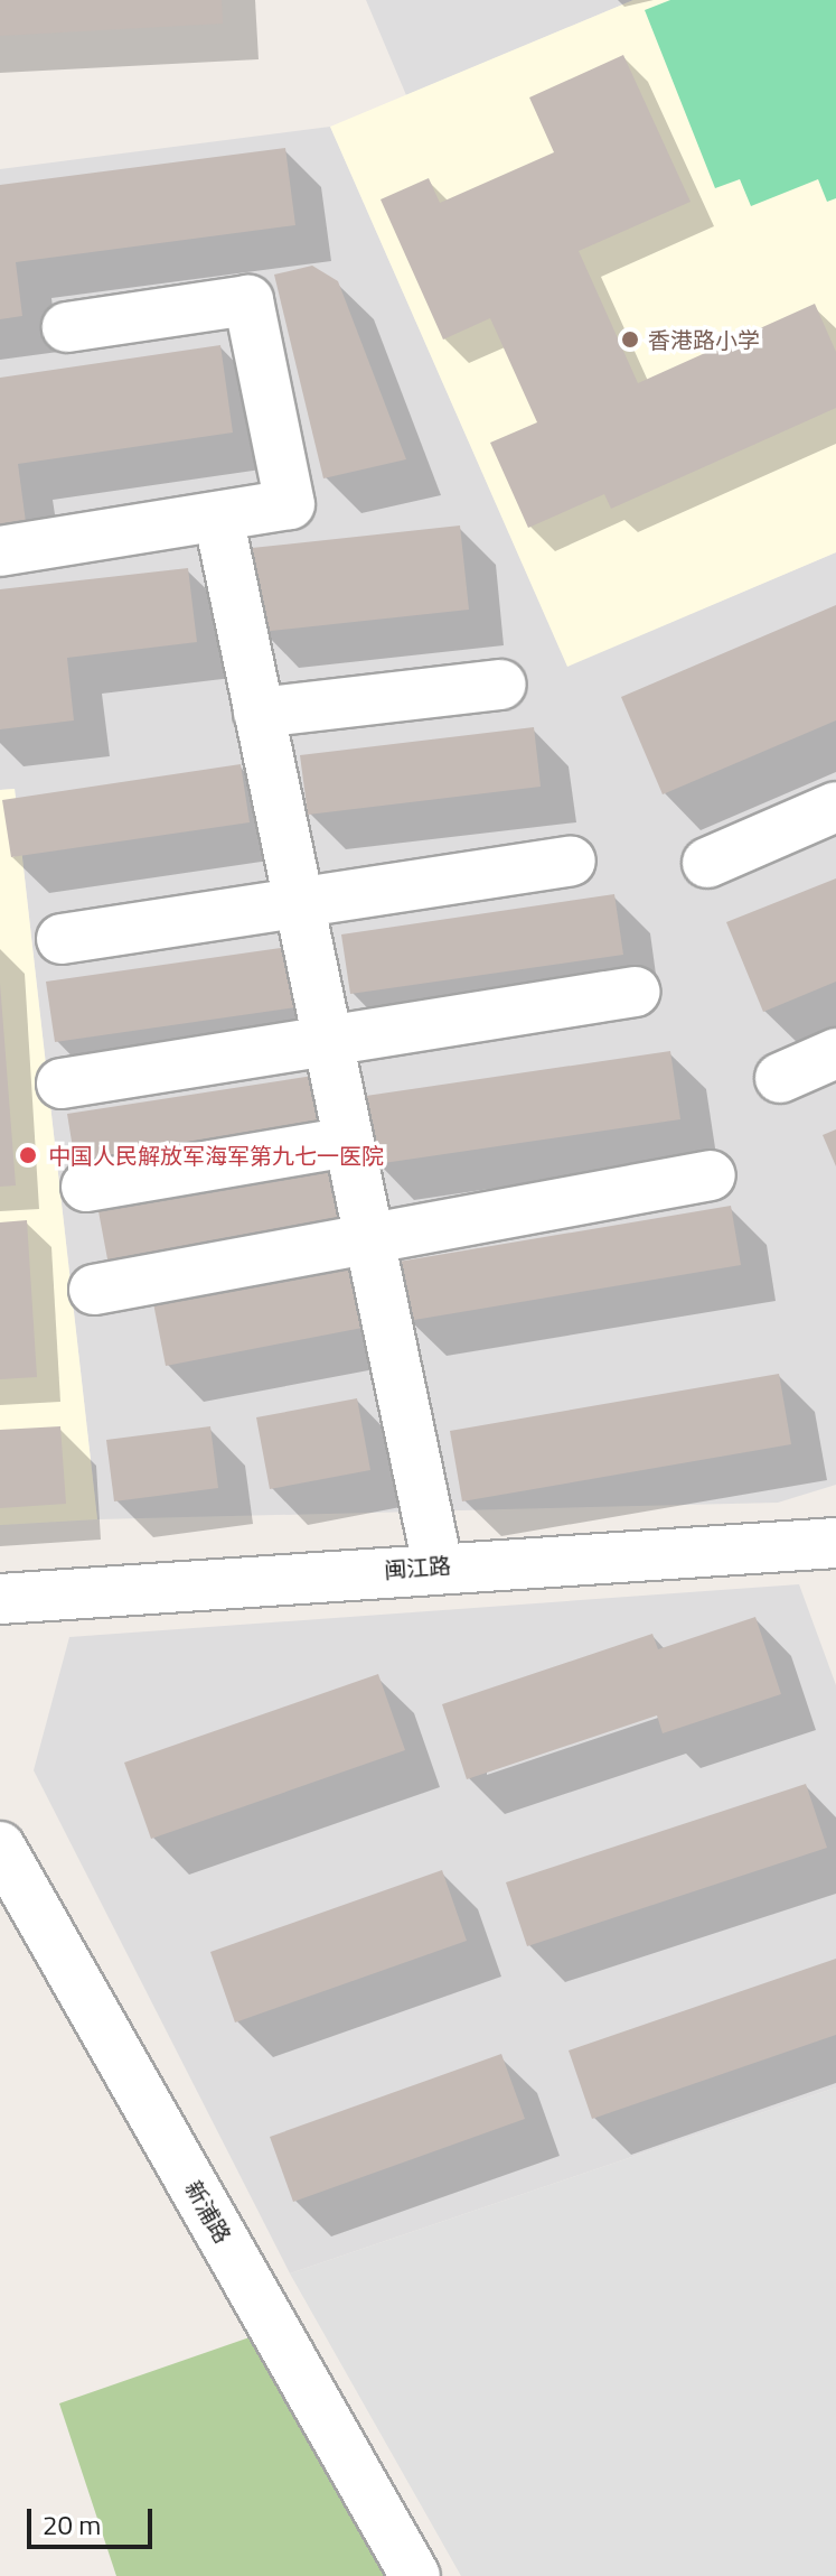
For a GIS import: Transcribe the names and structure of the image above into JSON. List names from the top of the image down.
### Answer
{
  "streets": {
    "street": ["闽江路", "新浦路"]
  },
  "places": ["香港路小学", "中国人民解放军海军第九七一医院"],
  "scale_bar": "20 m"
}
